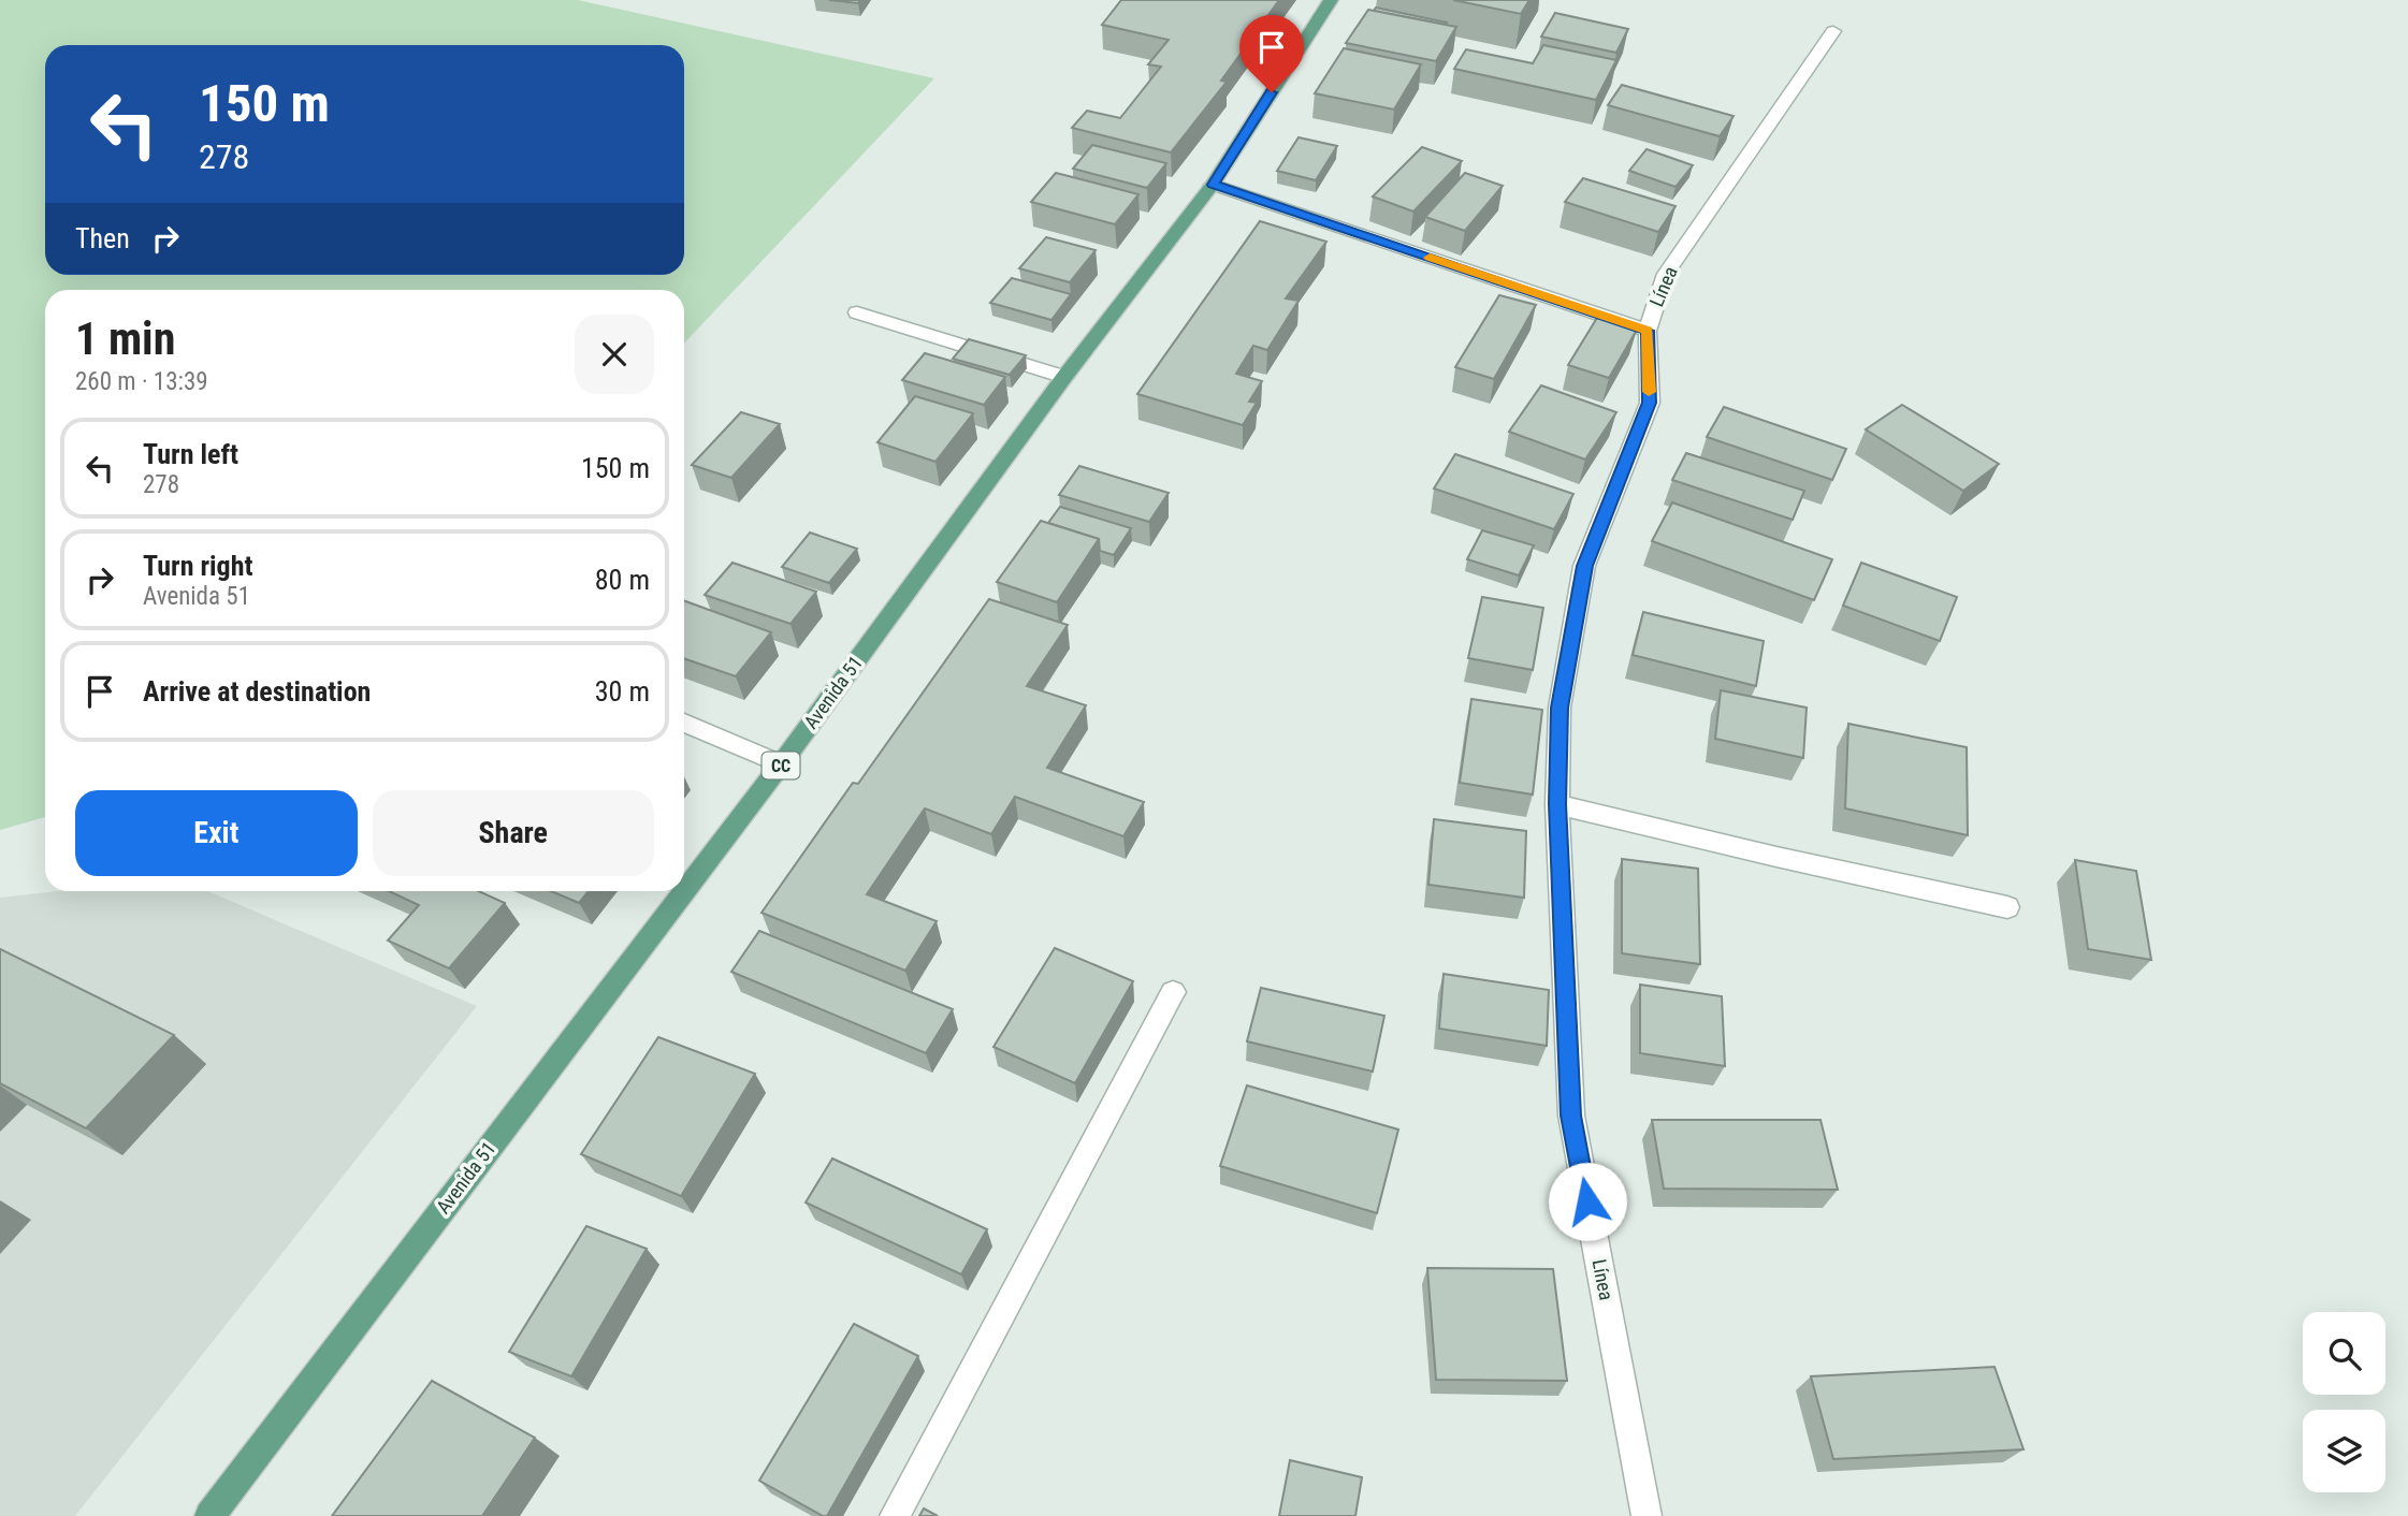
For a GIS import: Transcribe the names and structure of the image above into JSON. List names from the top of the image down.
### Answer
{
  "streets": {
    "main road": ["Avenida 51", "CC"],
    "street": ["Línea"]
  },
  "page": {
    "turn": ["150 m", "278"],
    "then": "Then",
    "heading": ["1 min", "260 m · 13:39"],
    "list": [
      {
        "name": "Turn left",
        "note": "278",
        "value": "150 m"
      },
      {
        "name": "Turn right",
        "note": "Avenida 51",
        "value": "80 m"
      },
      {
        "name": "Arrive at destination",
        "value": "30 m"
      }
    ],
    "buttons": ["Exit", "Share"]
  }
}
